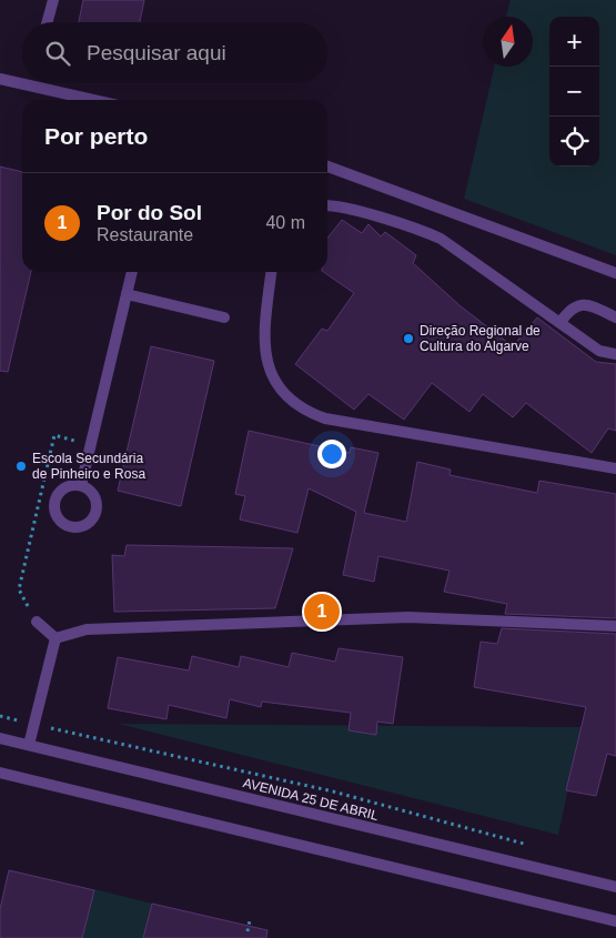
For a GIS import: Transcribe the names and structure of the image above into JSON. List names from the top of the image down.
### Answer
{
  "streets": {
    "street": ["AVENIDA 25 DE ABRIL"]
  },
  "places": ["Direção Regional de Cultura do Algarve", "Escola Secundária de Pinheiro e Rosa"],
  "north": "top",
  "page": {
    "map_buttons": ["+", "−"],
    "search": "Pesquisar aqui",
    "heading": "Por perto",
    "list": [
      {
        "mark": "1",
        "name": "Por do Sol",
        "note": "Restaurante",
        "value": "40 m"
      }
    ],
    "pins": "1"
  }
}
